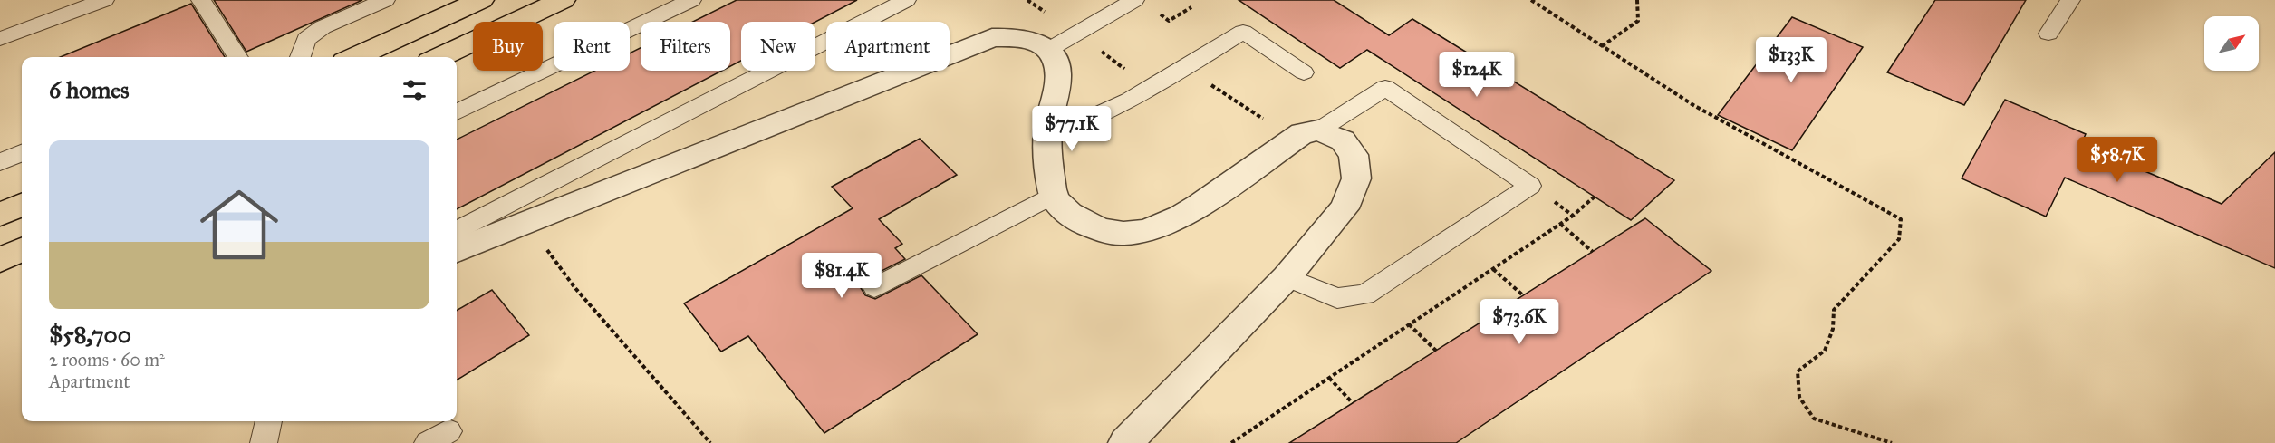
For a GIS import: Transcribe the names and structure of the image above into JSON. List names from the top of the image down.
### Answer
{
  "north": "top right",
  "page": {
    "chip": [
      "Buy",
      "Rent",
      "Filters",
      "New",
      "Apartment"
    ],
    "price": [
      "$133K",
      "$124K",
      "$77.1K",
      "$58.7K",
      "$81.4K",
      "$73.6K"
    ],
    "heading": "6 homes",
    "list": [
      {
        "name": "$58,700",
        "note": "2 rooms · 60 m² · Apartment"
      }
    ]
  }
}
